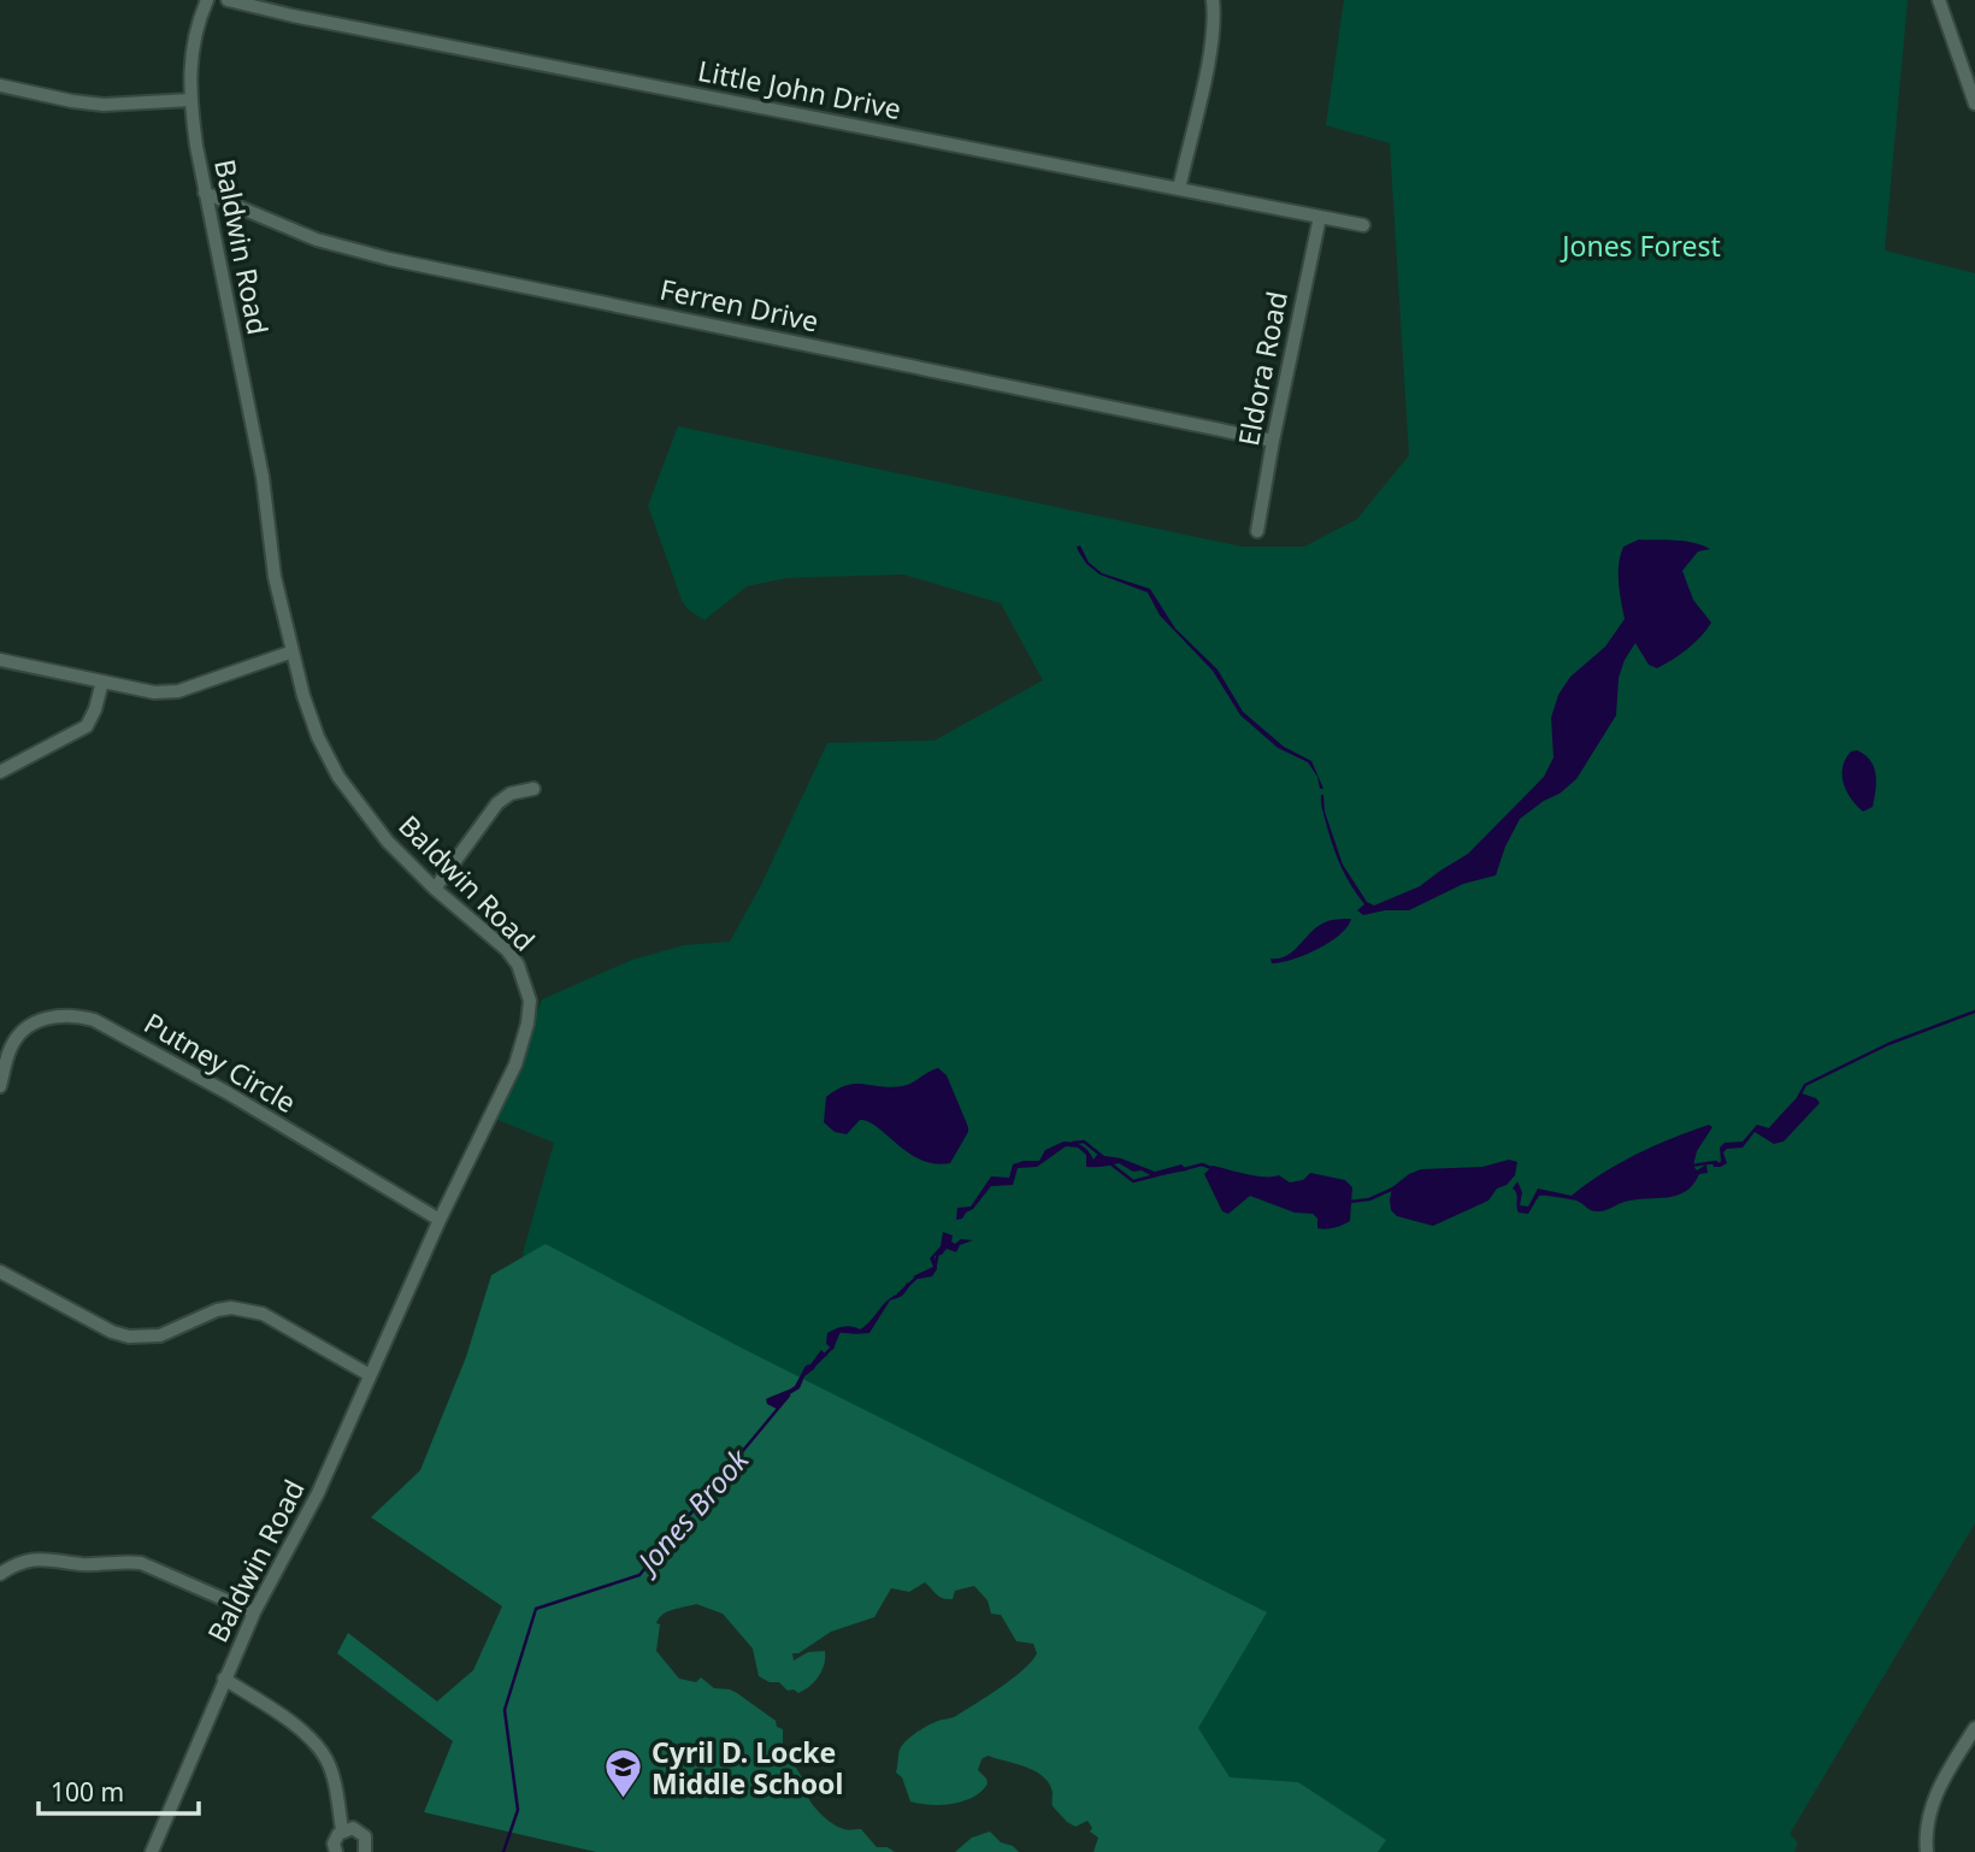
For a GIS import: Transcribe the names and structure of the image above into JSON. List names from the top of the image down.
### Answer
{
  "streets": {
    "street": [
      "Little John Drive",
      "Baldwin Road",
      "Ferren Drive",
      "Eldora Road",
      "Putney Circle"
    ]
  },
  "crossings": [
    ["Little John Drive", "Eldora Road"],
    ["Baldwin Road", "Ferren Drive"],
    ["Baldwin Road", "Putney Circle"],
    ["Ferren Drive", "Eldora Road"]
  ],
  "water": ["Jones Brook"],
  "parks": ["Jones Forest"],
  "places": {
    "school or university": ["Cyril D. Locke Middle School"]
  },
  "scale_bar": "100 m"
}
